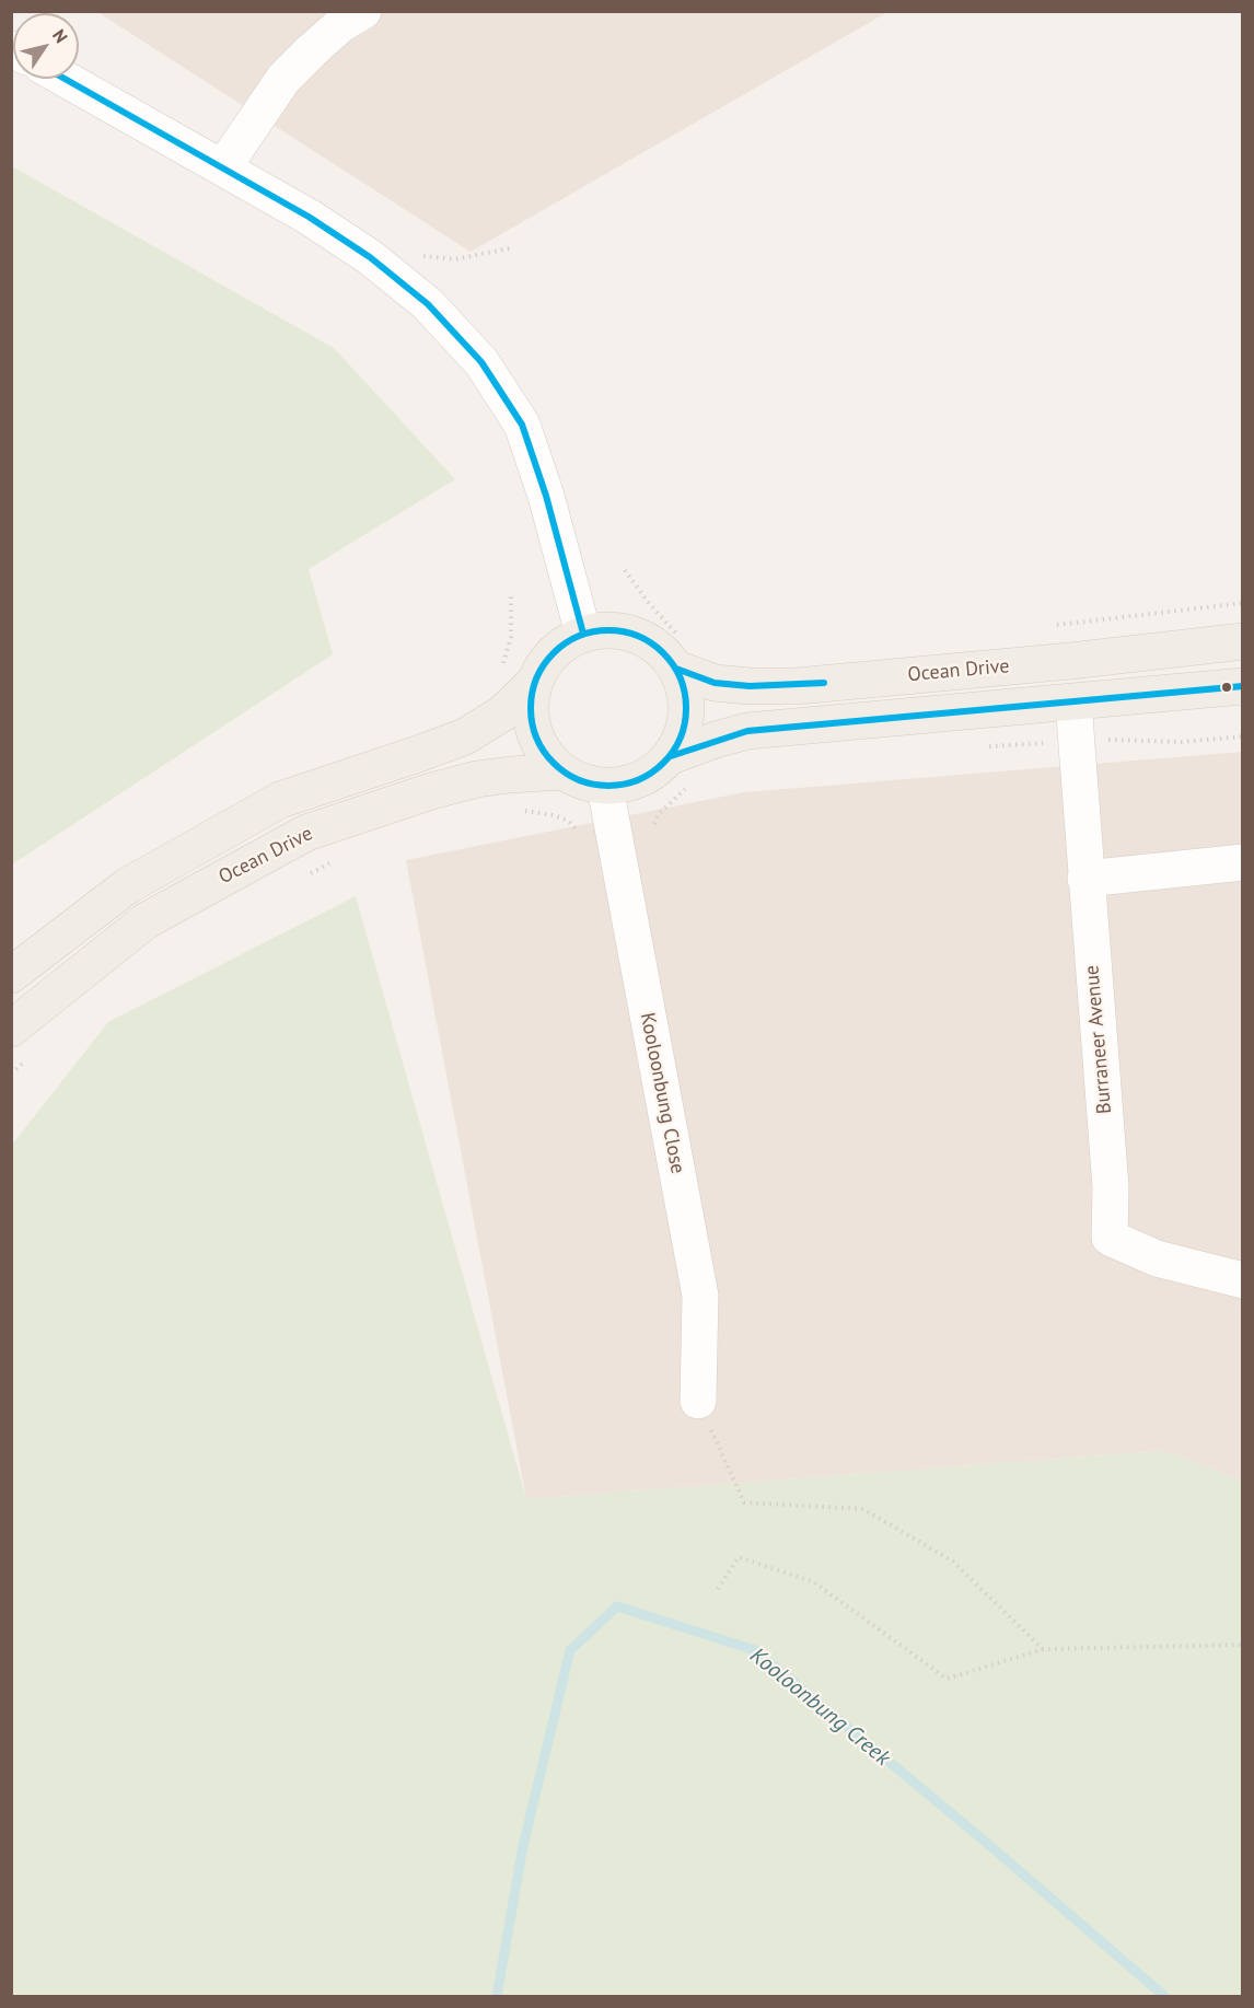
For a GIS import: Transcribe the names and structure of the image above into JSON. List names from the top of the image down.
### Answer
{
  "streets": {
    "main road": ["Ocean Drive"],
    "street": ["Burraneer Avenue", "Kooloonbung Close"]
  },
  "crossings": [
    ["Ocean Drive", "Burraneer Avenue"],
    ["Ocean Drive", "Kooloonbung Close"]
  ],
  "water": ["Kooloonbung Creek"],
  "north": "top right"
}
